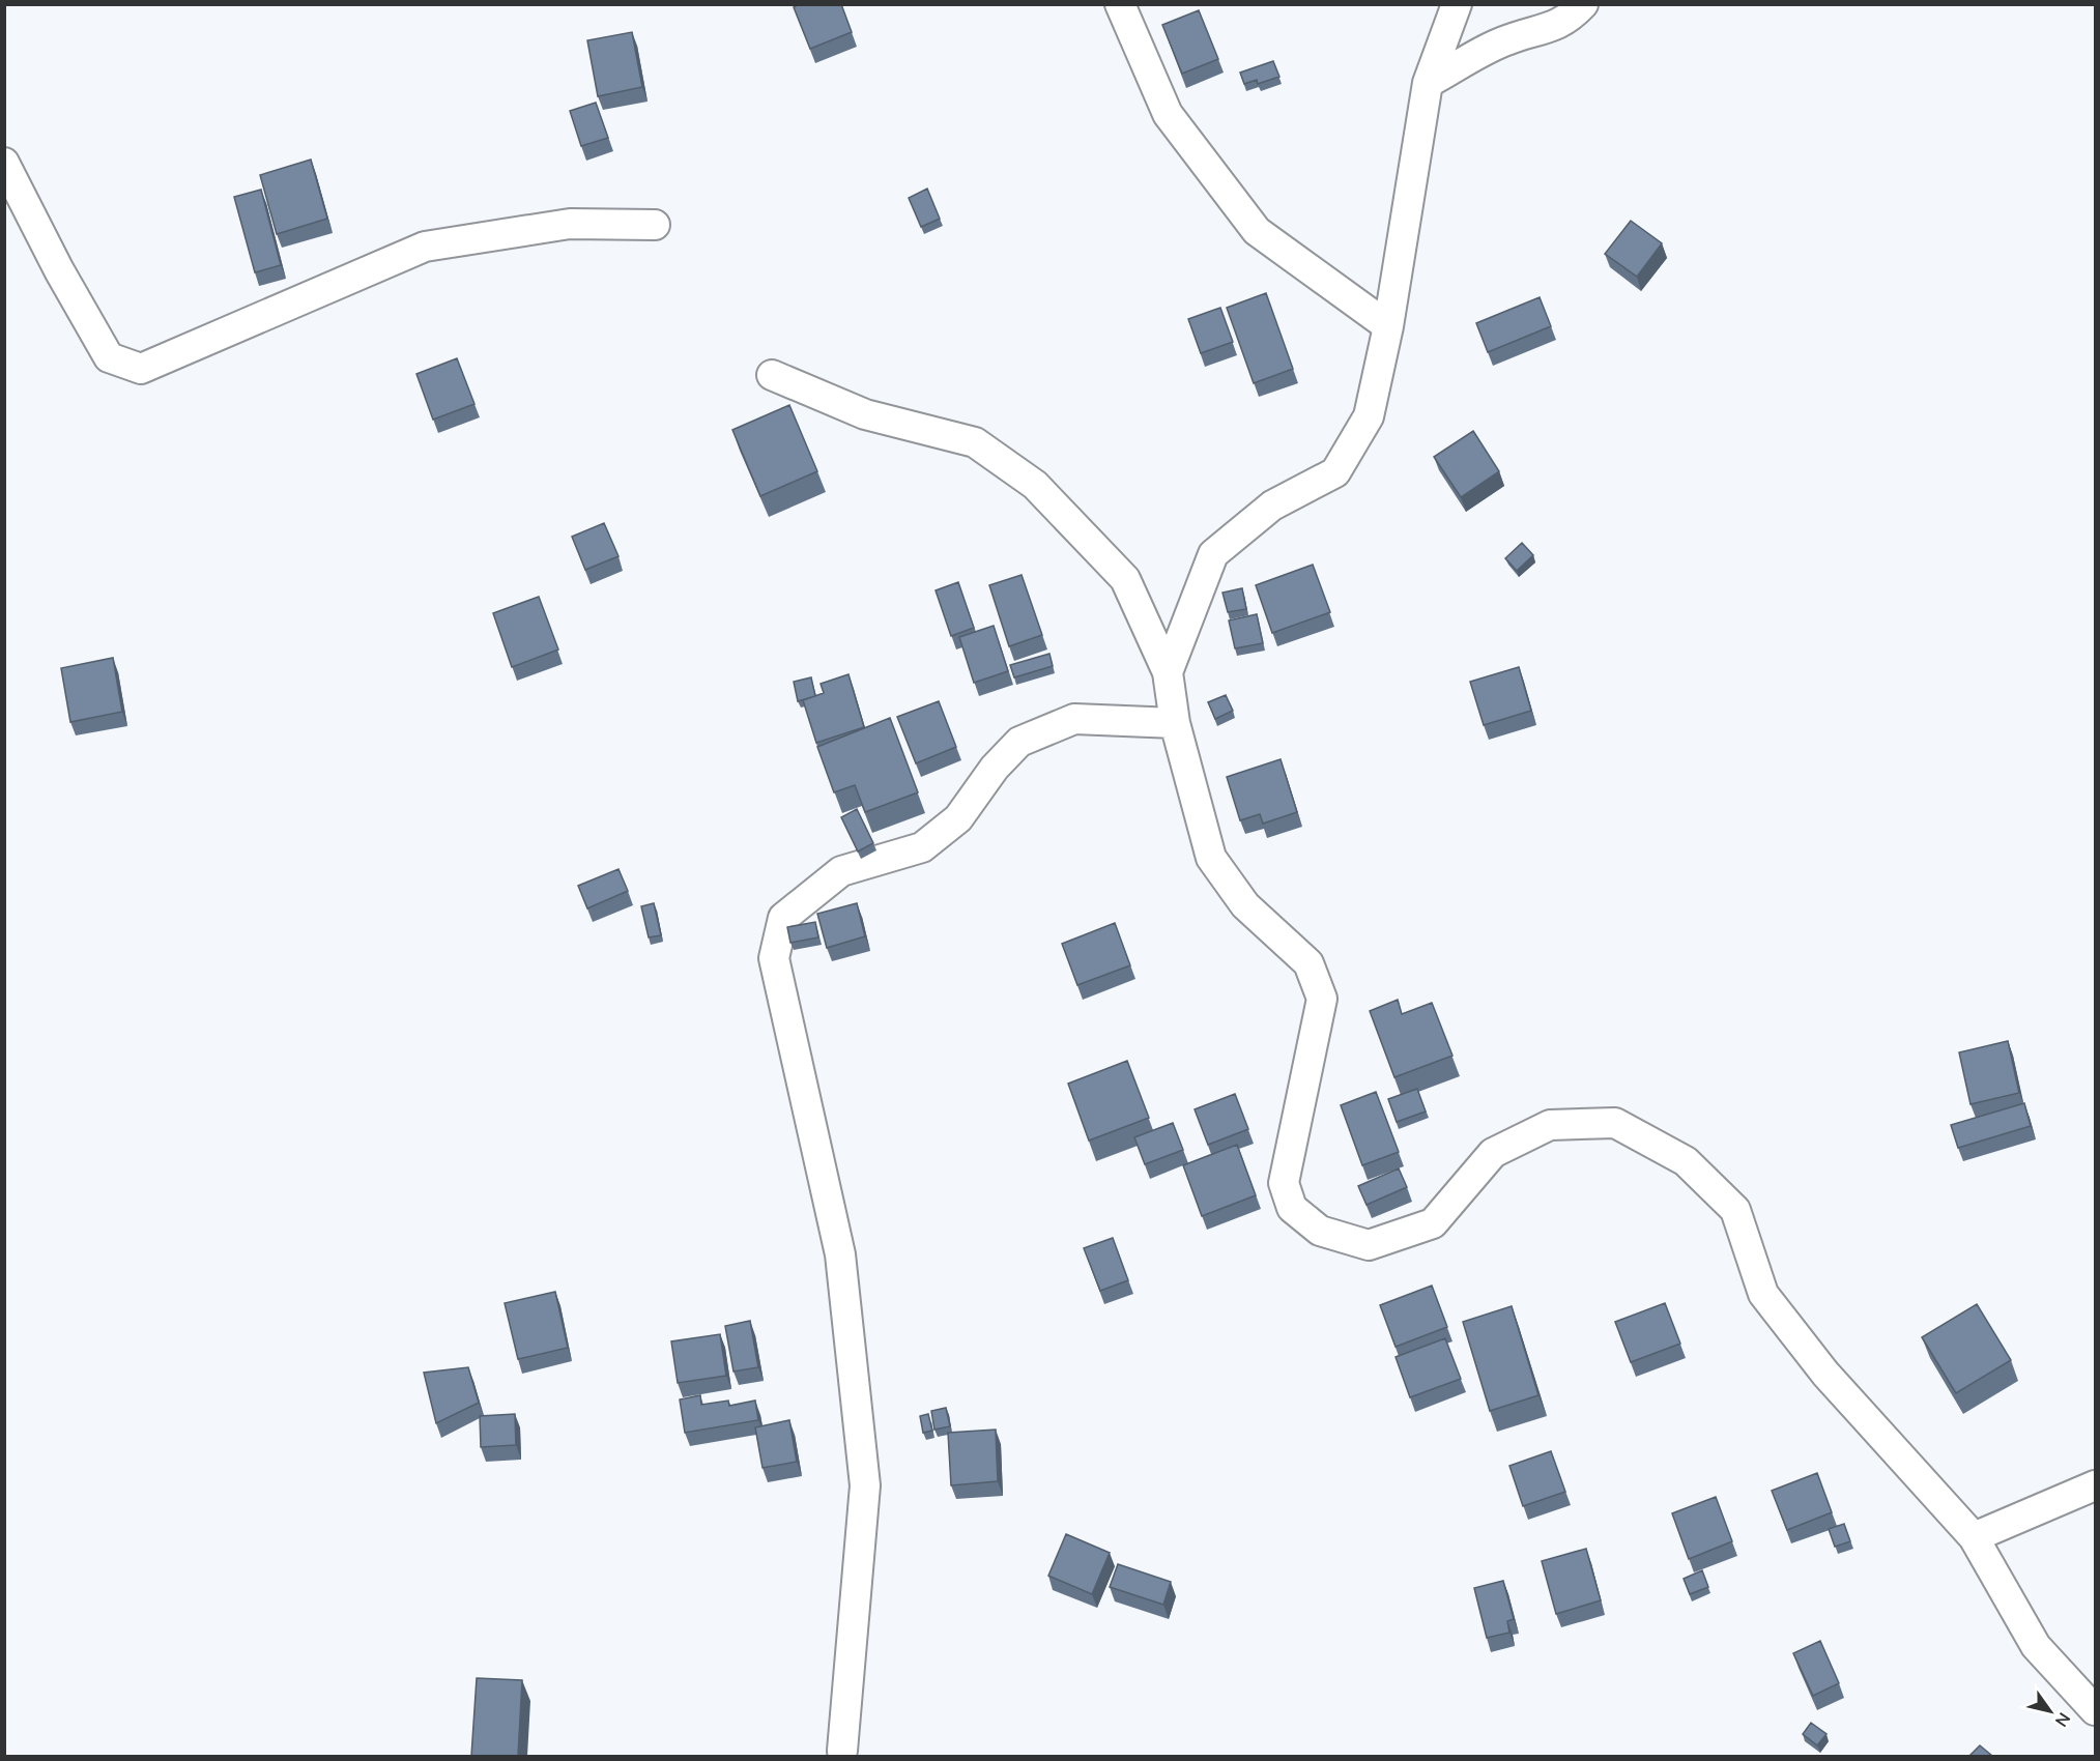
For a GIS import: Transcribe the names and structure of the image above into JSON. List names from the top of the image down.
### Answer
{
  "north": "bottom right"
}
